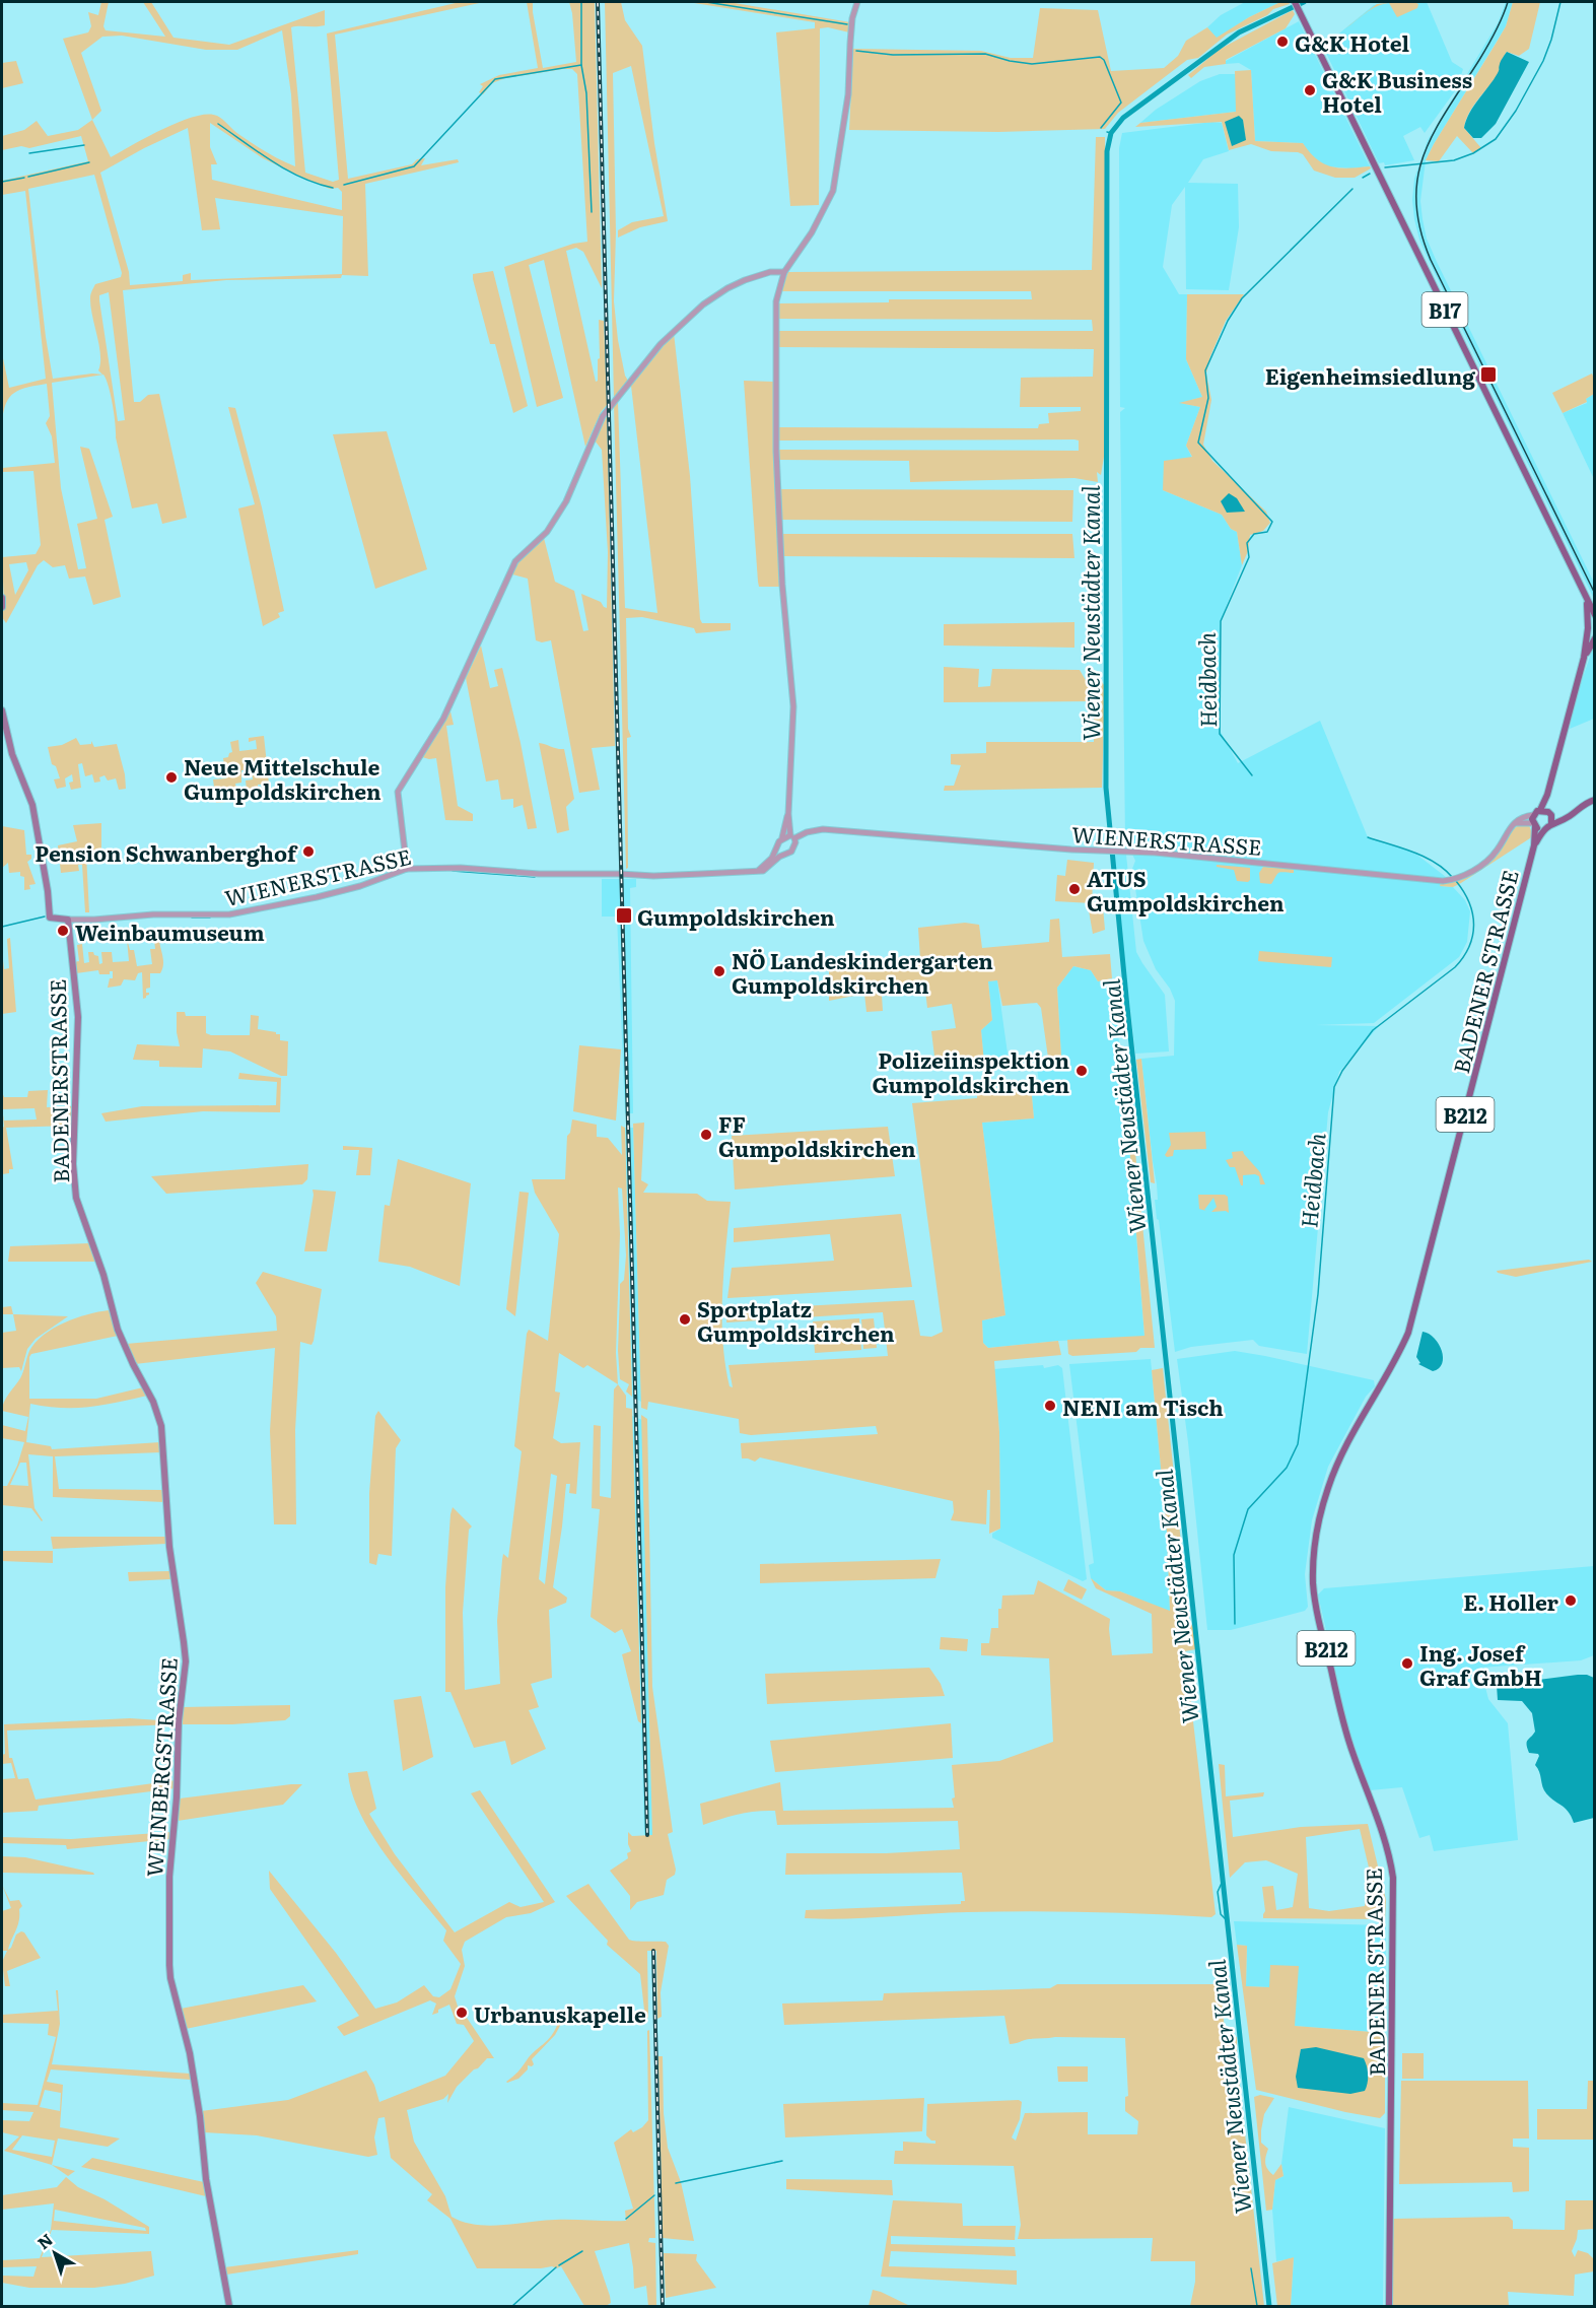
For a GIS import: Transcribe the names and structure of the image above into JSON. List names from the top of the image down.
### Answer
{
  "streets": {
    "main road": [
      "B17",
      "BADENER STRASSE",
      "BADENERSTRASSE",
      "B212",
      "WEINBERGSTRASSE"
    ],
    "street": ["WIENERSTRASSE"]
  },
  "crossings": [
    ["WIENERSTRASSE", "BADENERSTRASSE"],
    ["BADENER STRASSE", "B212"],
    ["BADENERSTRASSE", "WEINBERGSTRASSE"]
  ],
  "water": ["Wiener Neustädter Kanal", "Heidbach"],
  "places": {
    "other": [
      "G&K Hotel",
      "G&K Business Hotel",
      "Neue Mittelschule Gumpoldskirchen",
      "Pension Schwanberghof",
      "ATUS Gumpoldskirchen",
      "Weinbaumuseum",
      "NÖ Landeskindergarten Gumpoldskirchen",
      "Polizeiinspektion Gumpoldskirchen",
      "FF Gumpoldskirchen",
      "Sportplatz Gumpoldskirchen",
      "NENI am Tisch",
      "E. Holler",
      "Ing. Josef Graf GmbH",
      "Urbanuskapelle"
    ],
    "transit": ["Eigenheimsiedlung", "Gumpoldskirchen"]
  },
  "north": "top left"
}
